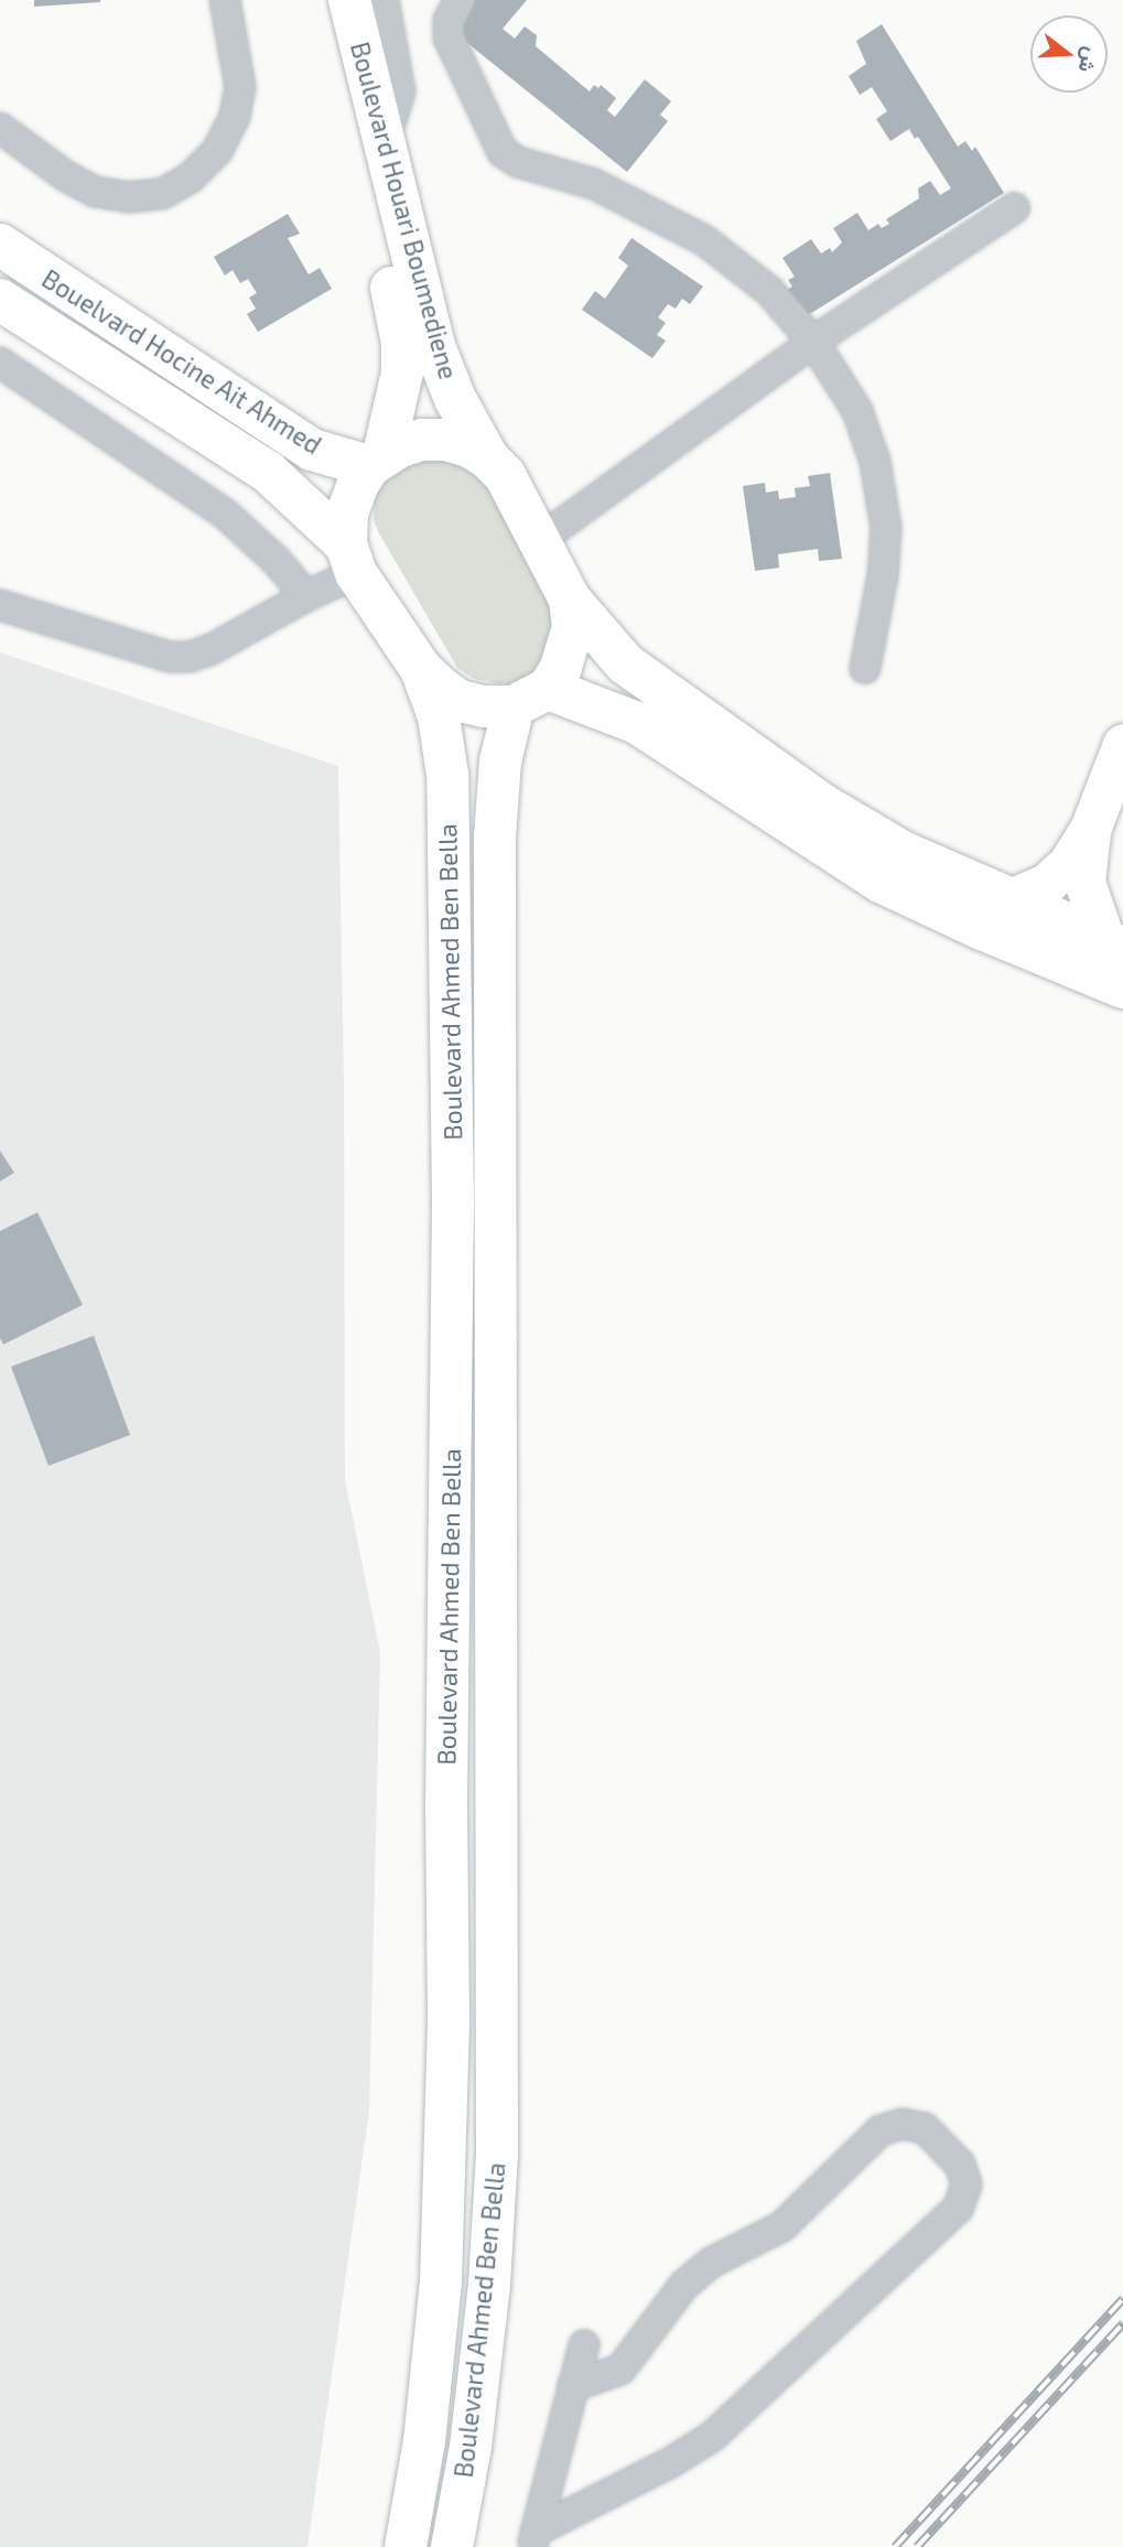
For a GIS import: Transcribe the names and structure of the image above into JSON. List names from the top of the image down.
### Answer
{
  "streets": {
    "main road": ["Boulevard Houari Boumediene", "Bouelvard Hocine Ait Ahmed", "Boulevard Ahmed Ben Bella"]
  },
  "crossings": [
    ["Boulevard Houari Boumediene", "Bouelvard Hocine Ait Ahmed"],
    ["Boulevard Houari Boumediene", "Boulevard Ahmed Ben Bella"],
    ["Bouelvard Hocine Ait Ahmed", "Boulevard Ahmed Ben Bella"]
  ],
  "north": "right"
}
